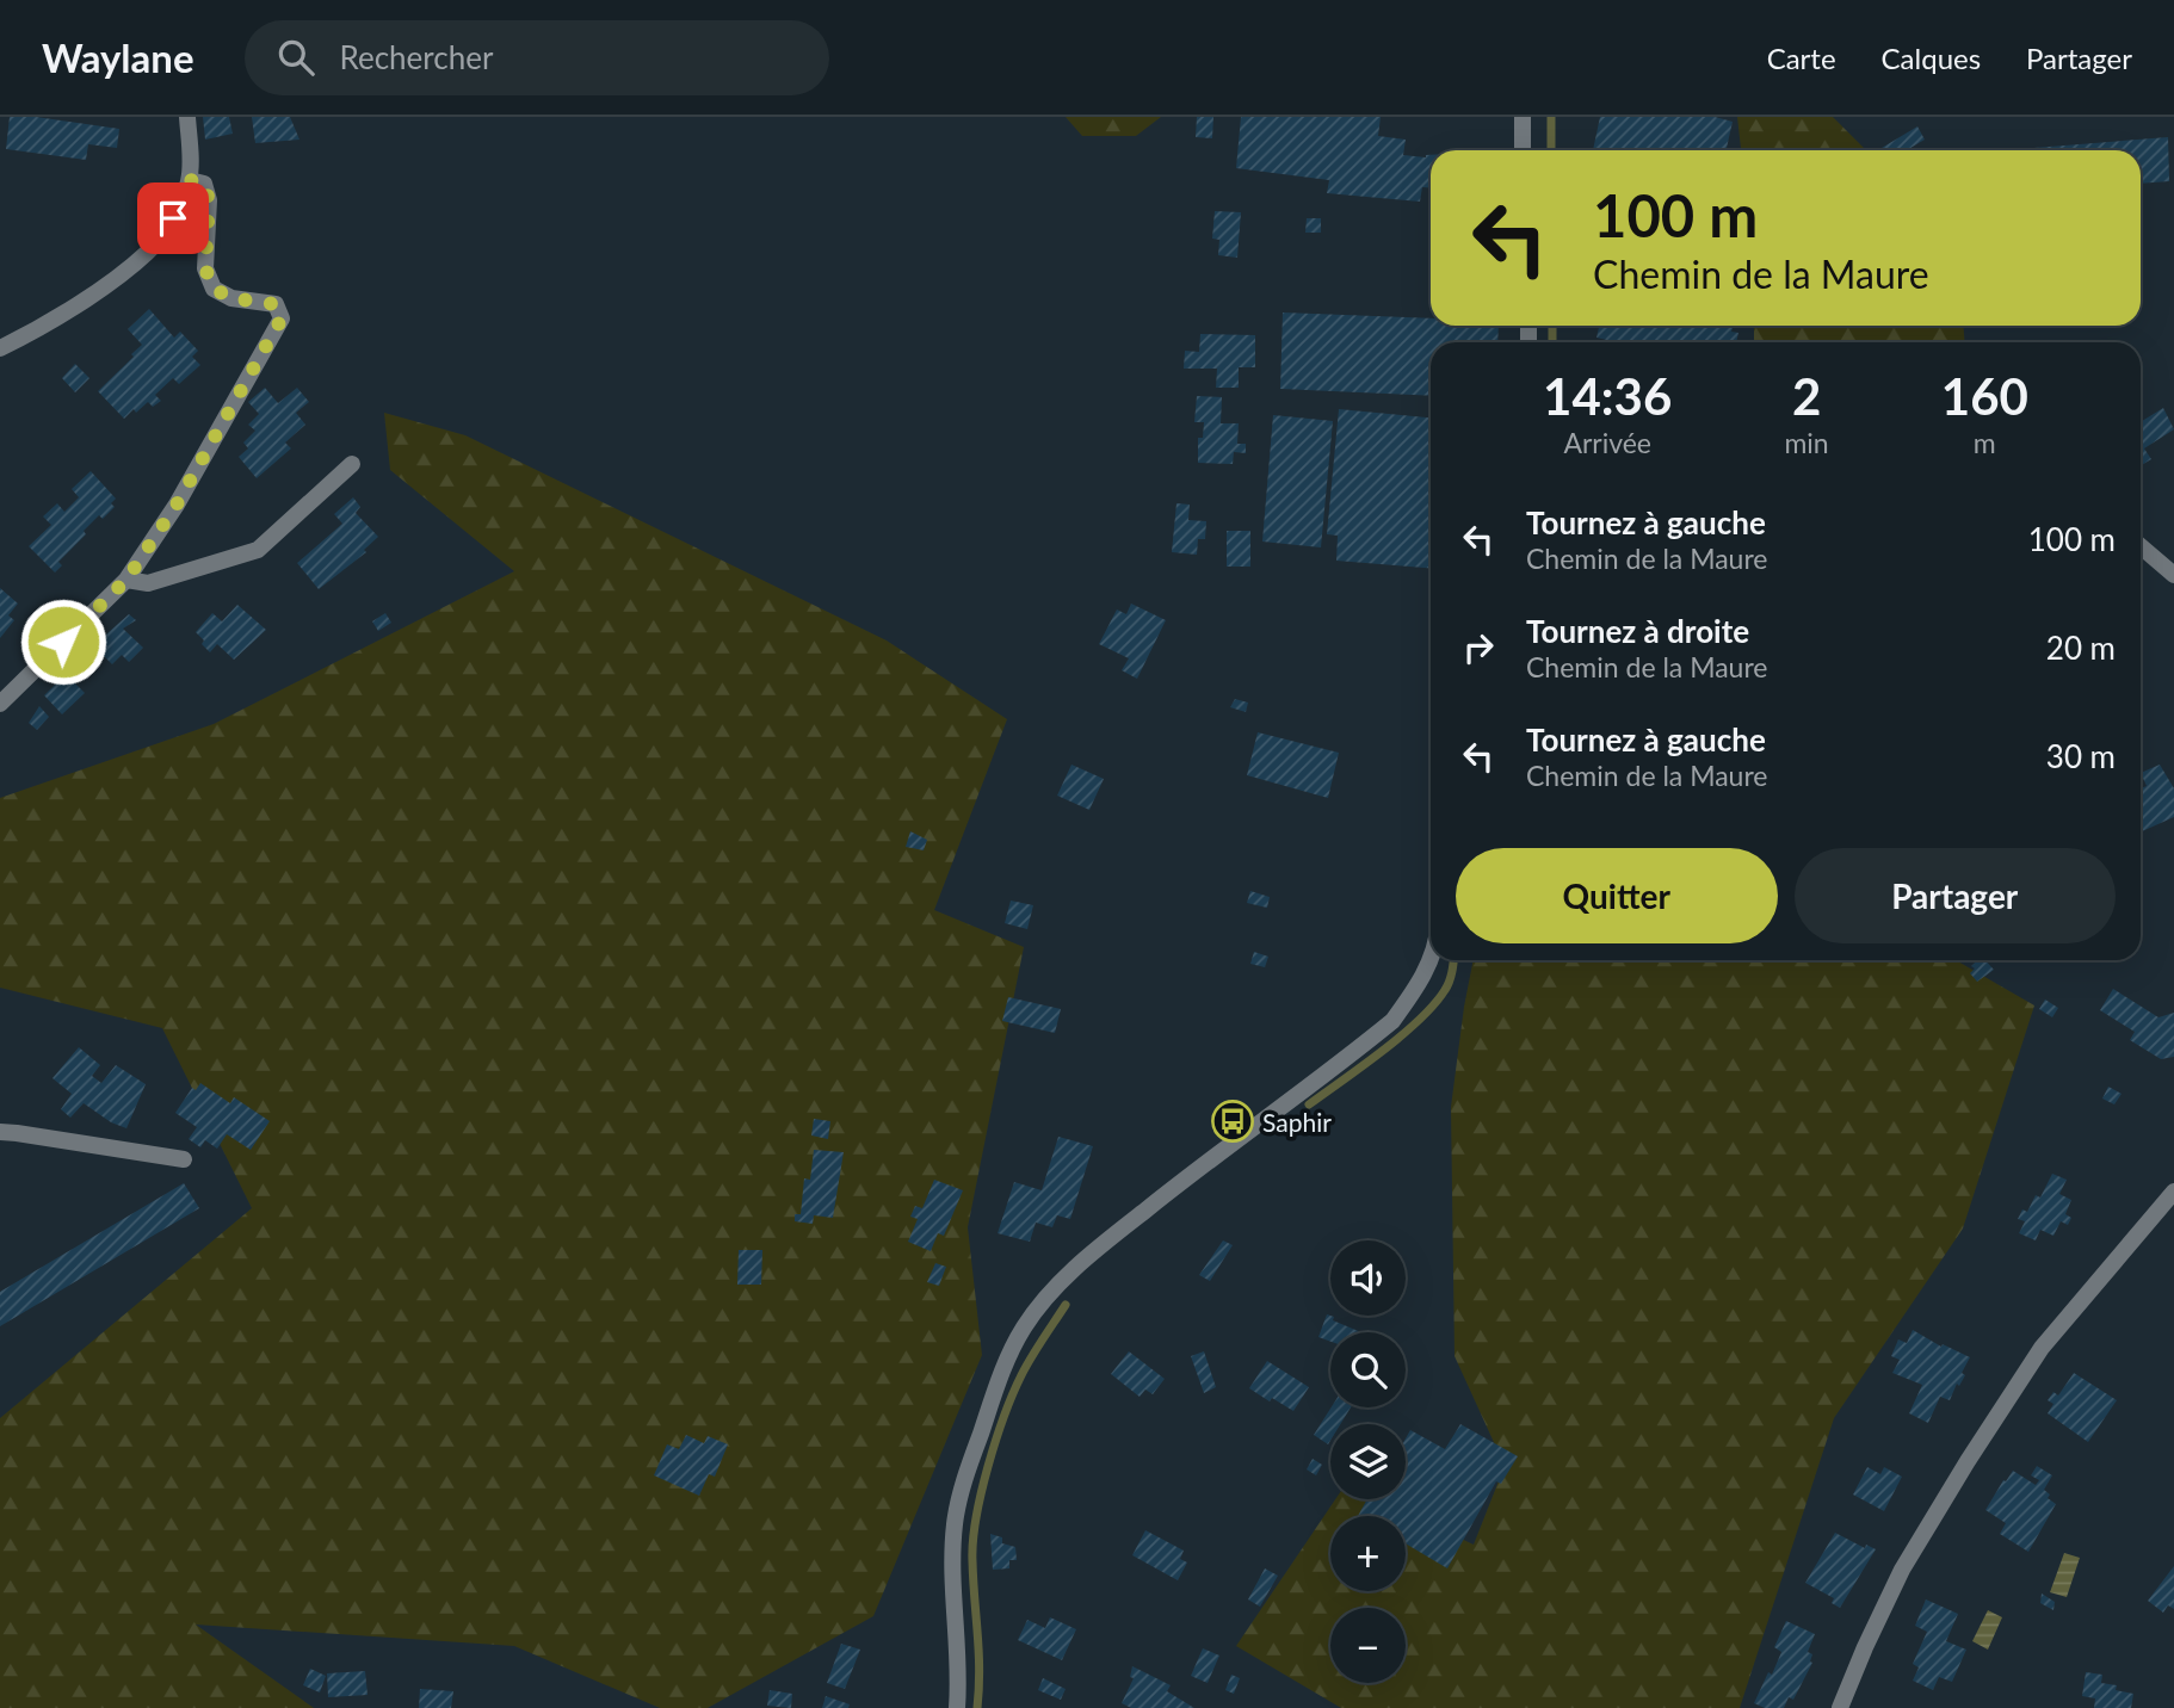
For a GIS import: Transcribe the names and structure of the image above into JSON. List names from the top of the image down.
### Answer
{
  "places": {
    "bus stop": ["Saphir"]
  },
  "page": {
    "header": "Waylane",
    "search": "Rechercher",
    "nav": ["Carte", "Calques", "Partager"],
    "turn": ["100 m", "Chemin de la Maure"],
    "eta": [
      "14:36",
      "Arrivée",
      "2",
      "min",
      "160",
      "m"
    ],
    "list": [
      {
        "name": "Tournez à gauche",
        "note": "Chemin de la Maure",
        "value": "100 m"
      },
      {
        "name": "Tournez à droite",
        "note": "Chemin de la Maure",
        "value": "20 m"
      },
      {
        "name": "Tournez à gauche",
        "note": "Chemin de la Maure",
        "value": "30 m"
      }
    ],
    "buttons": ["Quitter", "Partager"],
    "map_buttons": ["+", "−"]
  }
}
